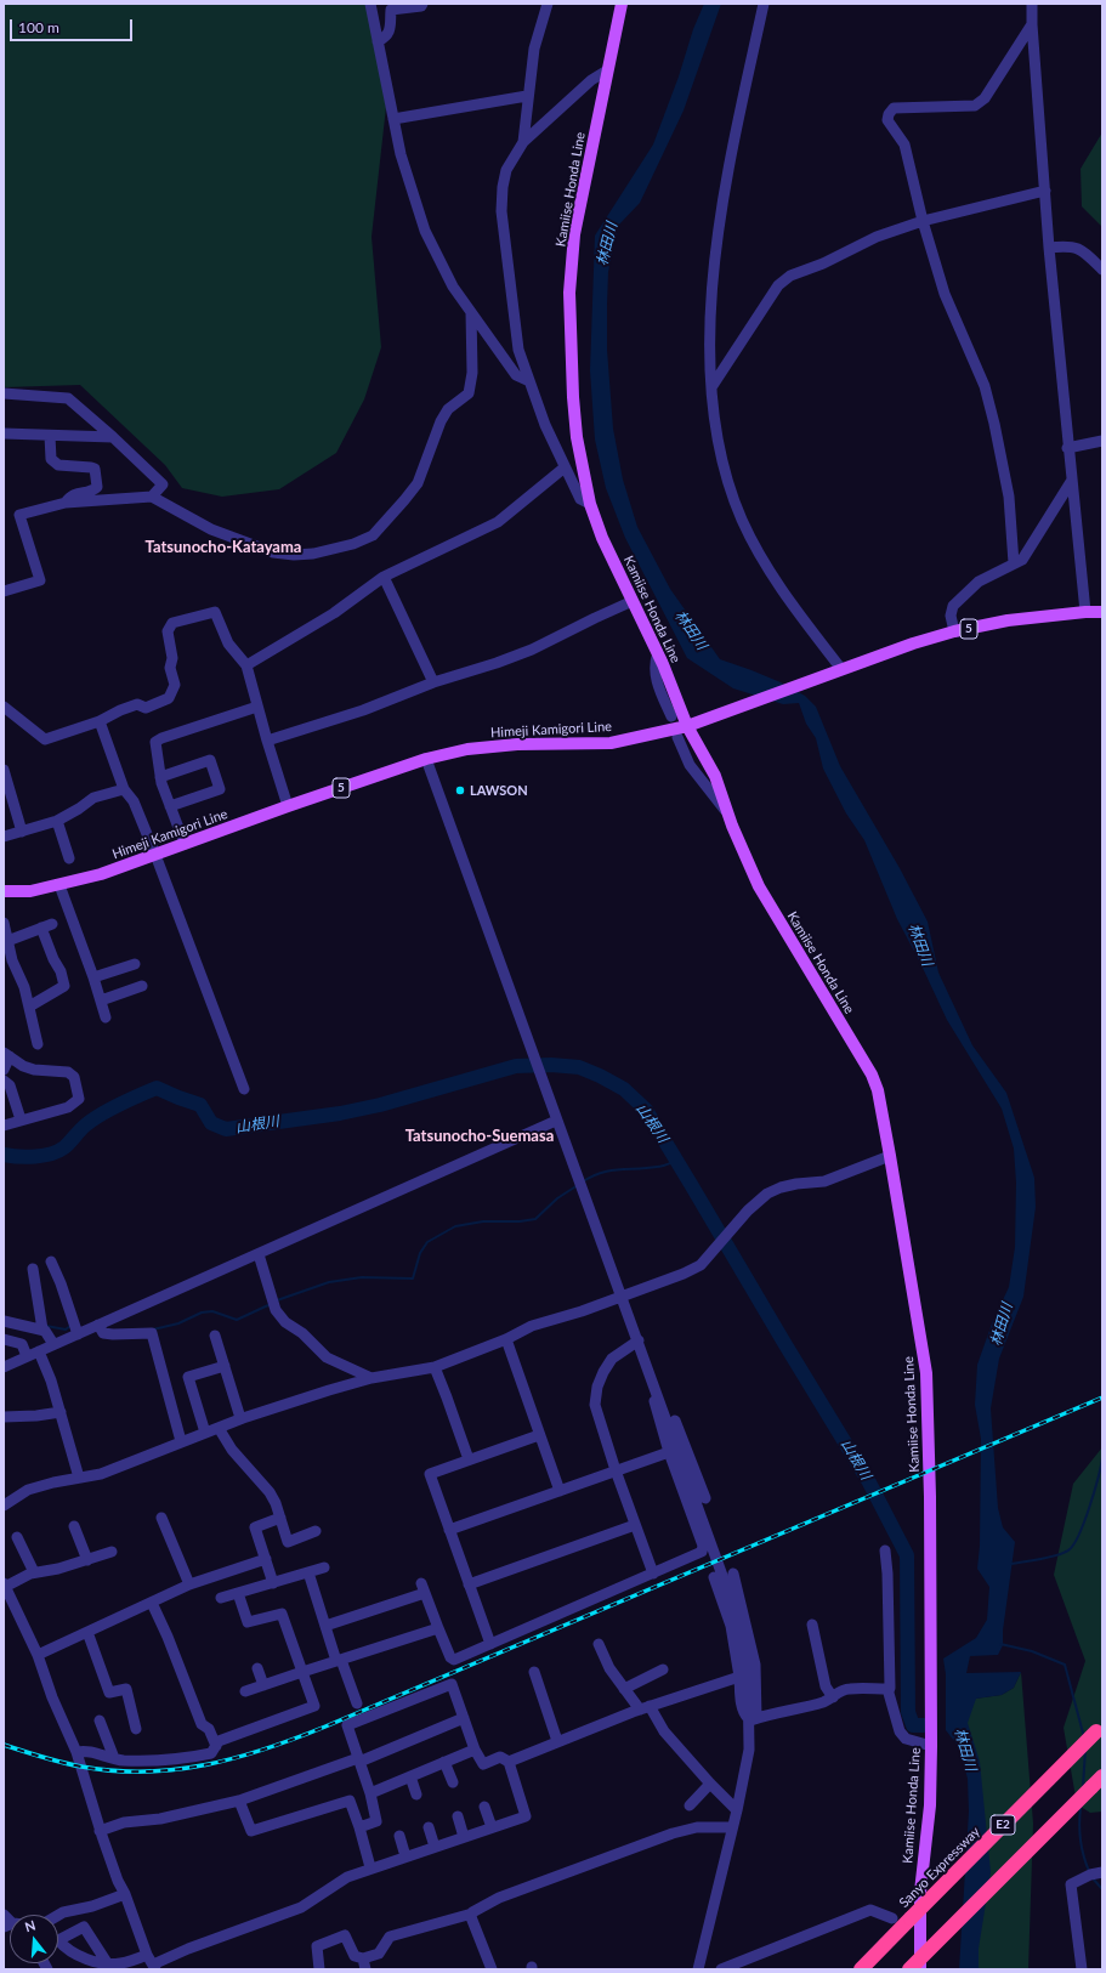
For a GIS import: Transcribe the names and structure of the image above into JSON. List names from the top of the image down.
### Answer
{
  "streets": {
    "highway": ["E2", "Sanyo Expressway"],
    "main road": ["Kamiise Honda Line", "5", "Himeji Kamigori Line"]
  },
  "crossings": [
    ["Kamiise Honda Line", "Himeji Kamigori Line"]
  ],
  "districts": ["Tatsunocho-Katayama", "Tatsunocho-Suemasa"],
  "water": ["林田川", "山根川"],
  "places": ["LAWSON"],
  "scale_bar": "100 m",
  "north": "top"
}
